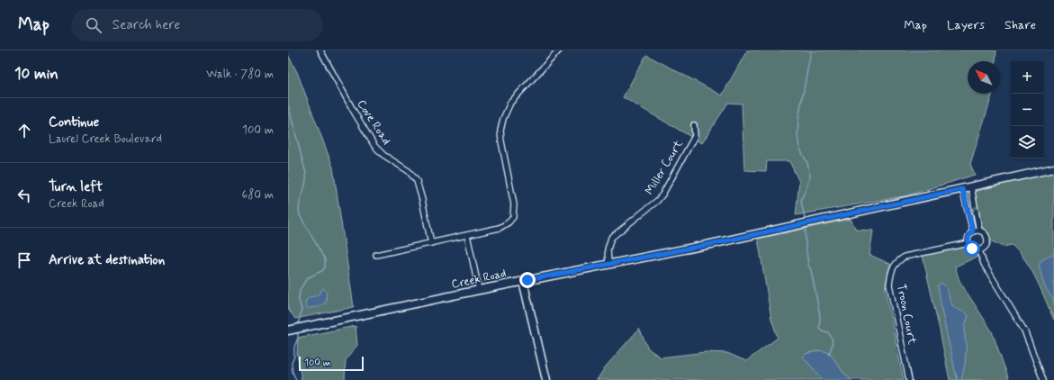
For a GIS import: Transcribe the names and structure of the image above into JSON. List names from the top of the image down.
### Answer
{
  "streets": {
    "main road": ["Creek Road"],
    "street": ["Cove Road", "Miller Court", "Troon Court"]
  },
  "crossings": [
    ["Miller Court", "Creek Road"]
  ],
  "scale_bar": "100 m",
  "north": "top left",
  "page": {
    "header": "Map",
    "search": "Search here",
    "nav": ["Map", "Layers", "Share"],
    "heading": ["10 min", "Walk · 780 m"],
    "map_buttons": ["+", "−"],
    "list": [
      ["Continue", "Laurel Creek Boulevard", "100 m"],
      ["Turn left", "Creek Road", "680 m"],
      "Arrive at destination"
    ],
    "scale": "100 m"
  }
}
